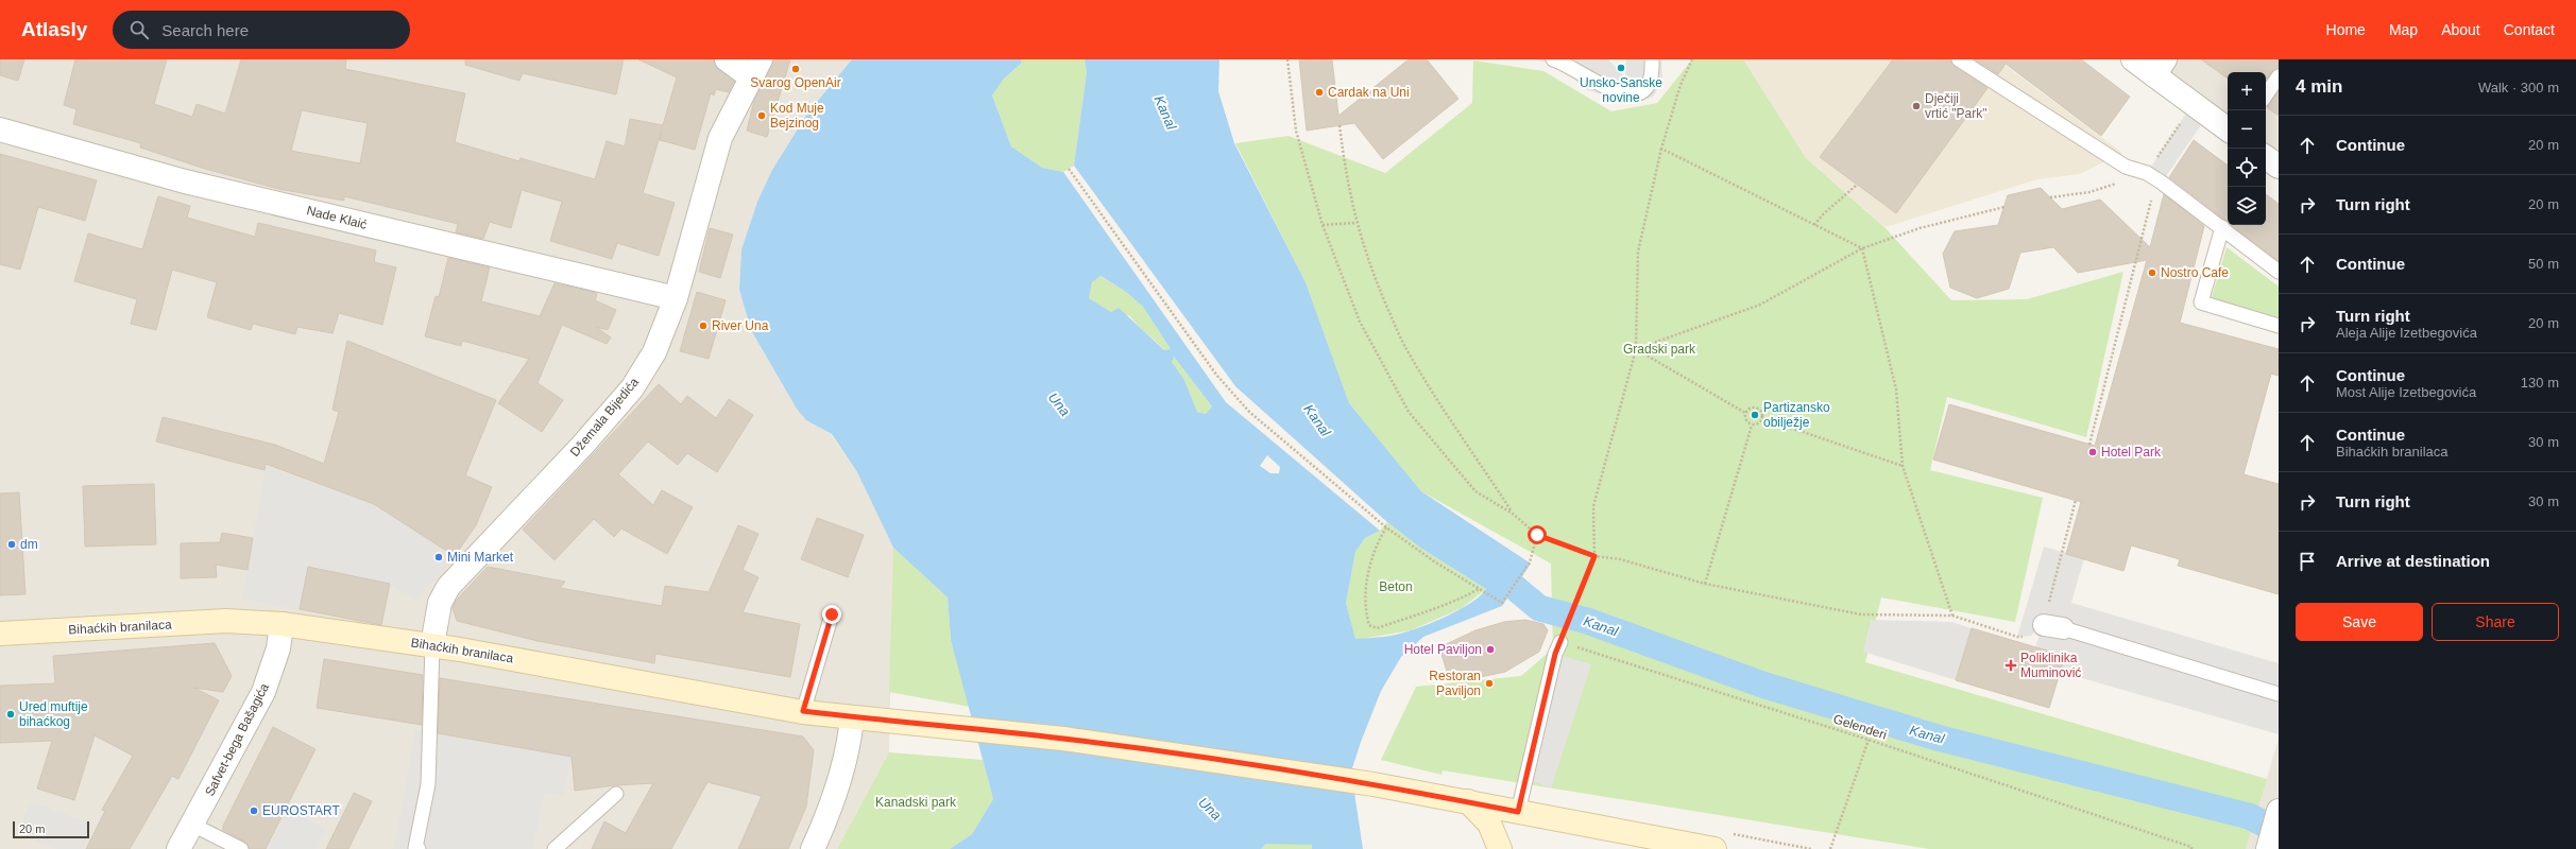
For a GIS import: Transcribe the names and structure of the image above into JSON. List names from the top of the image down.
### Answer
{
  "streets": {
    "main road": ["Bihaćkih branilaca"],
    "street": ["Nade Klaić", "Džemala Bijedića", "Safvet-bega Bašagića"],
    "path": ["Gelenderi"]
  },
  "crossings": [
    ["Nade Klaić", "Džemala Bijedića"],
    ["Džemala Bijedića", "Bihaćkih branilaca"],
    ["Bihaćkih branilaca", "Safvet-bega Bašagića"]
  ],
  "water": ["Kanal", "Una"],
  "parks": ["Gradski park", "Beton", "Kanadski park"],
  "places": {
    "other": [
      "Unsko-Sanske novine",
      "Svarog OpenAir",
      "Cardak na Uni",
      "Dječiji vrtić \"Park\"",
      "Kod Muje Bejzinog",
      "Nostro Cafe",
      "River Una",
      "Partizansko obilježje",
      "Hotel Park",
      "dm",
      "Mini Market",
      "Hotel Paviljon",
      "Restoran Paviljon",
      "Ured muftije bihaćkog",
      "EUROSTART"
    ],
    "health": ["Poliklinika Muminović"]
  },
  "scale_bar": "20 m",
  "page": {
    "header": "Atlasly",
    "search": "Search here",
    "nav": [
      "Home",
      "Map",
      "About",
      "Contact"
    ],
    "heading": ["4 min", "Walk · 300 m"],
    "map_buttons": ["+", "−"],
    "list": [
      ["Continue", "20 m"],
      ["Turn right", "20 m"],
      ["Continue", "50 m"],
      ["Turn right", "Aleja Alije Izetbegovića", "20 m"],
      ["Continue", "Most Alije Izetbegovića", "130 m"],
      ["Continue", "Bihaćkih branilaca", "30 m"],
      ["Turn right", "30 m"],
      "Arrive at destination"
    ],
    "buttons": ["Save", "Share"],
    "scale": "20 m"
  }
}
